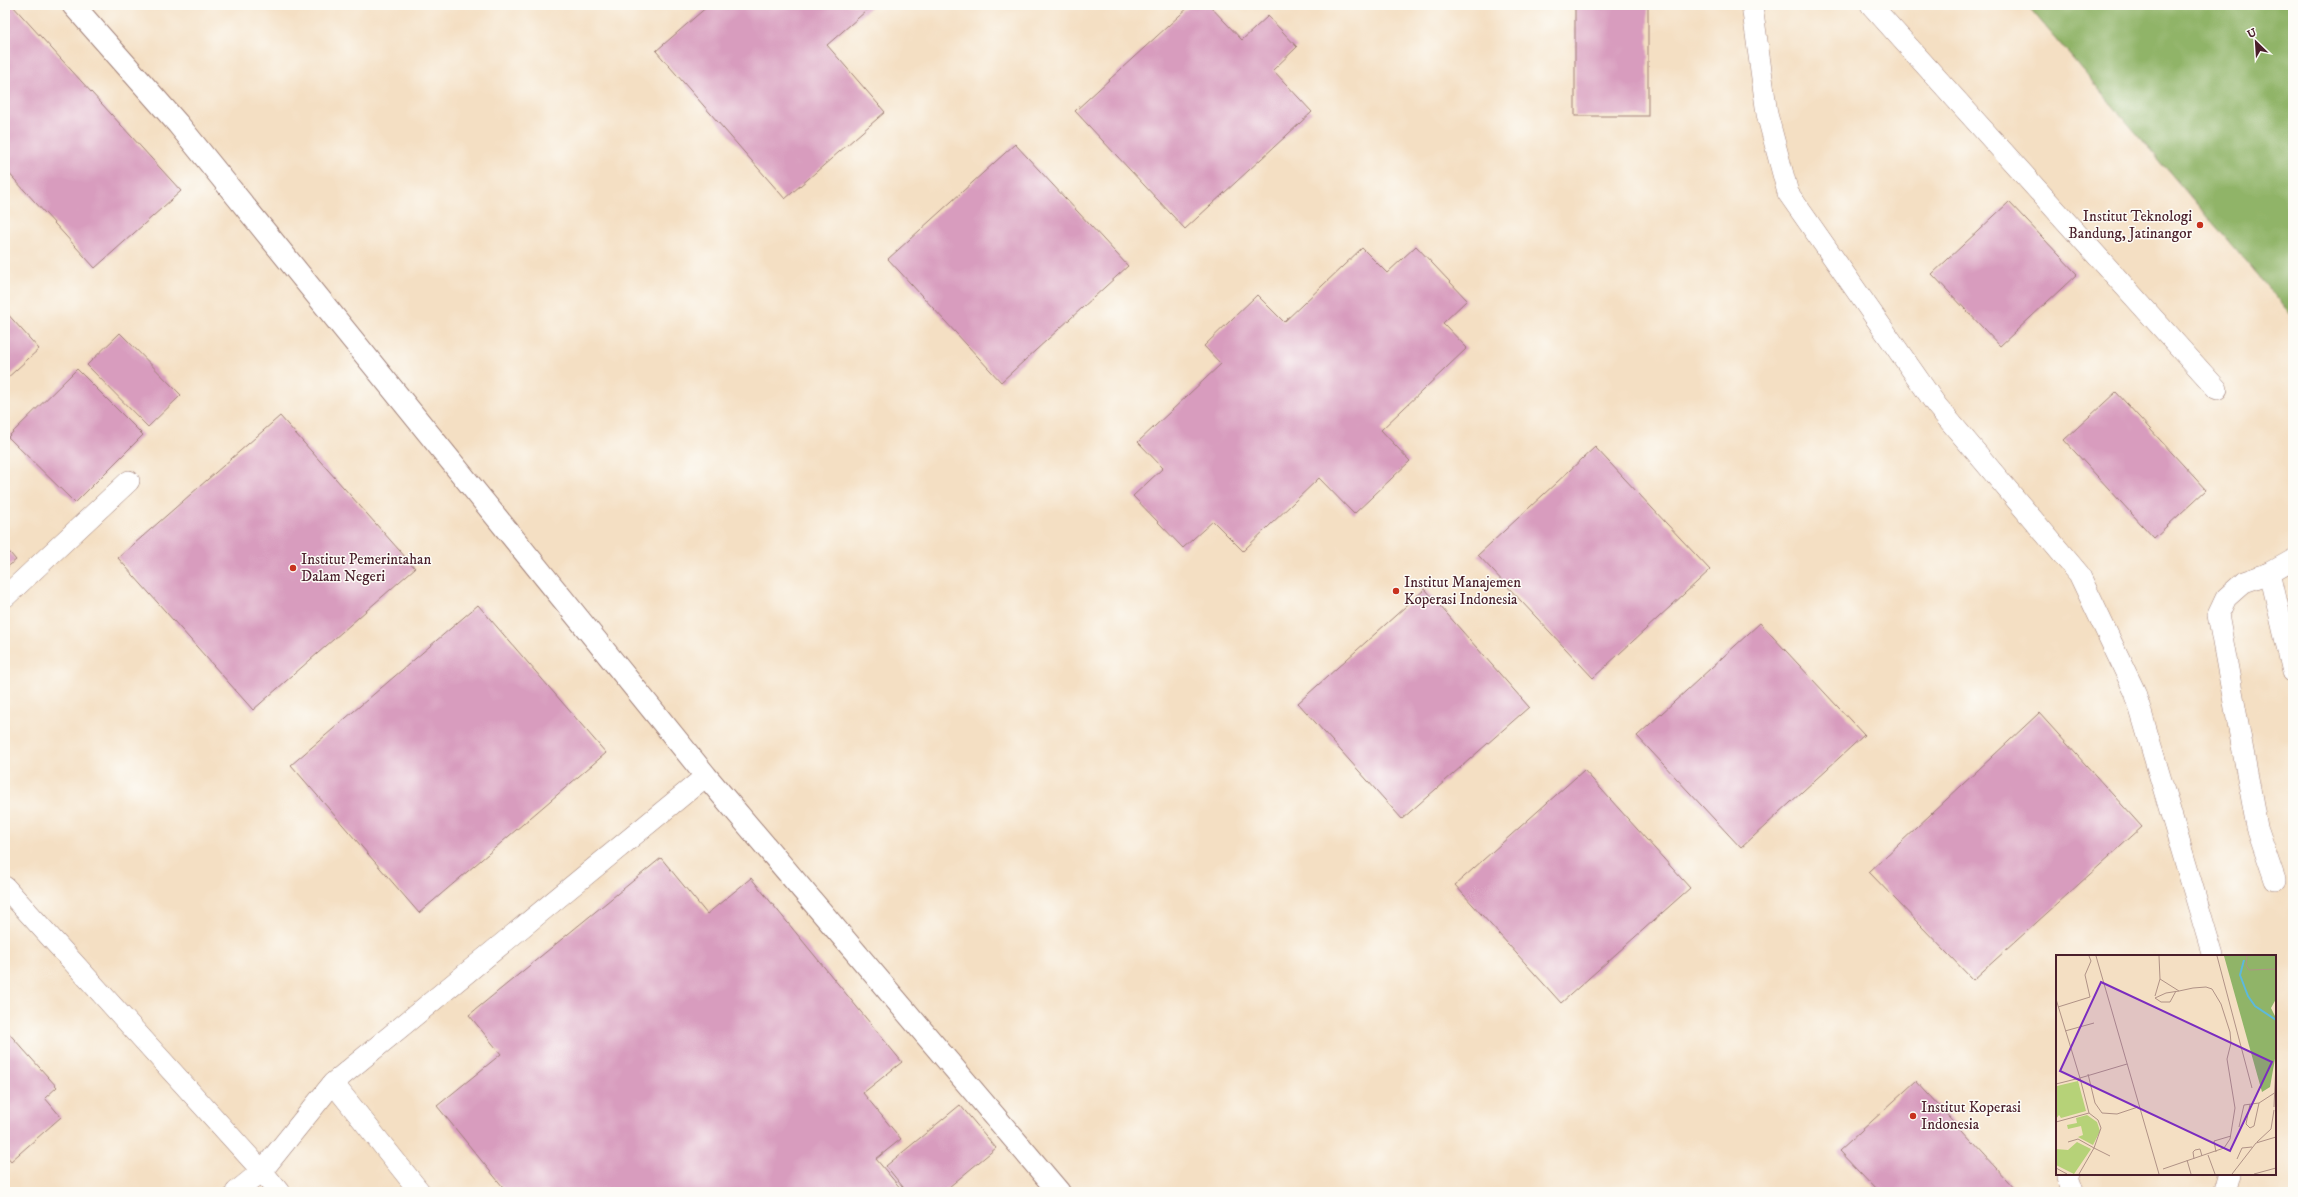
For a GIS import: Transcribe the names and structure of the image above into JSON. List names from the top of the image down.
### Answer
{
  "places": [
    "Institut Teknologi Bandung, Jatinangor",
    "Institut Pemerintahan Dalam Negeri",
    "Institut Manajemen Koperasi Indonesia",
    "Institut Koperasi Indonesia"
  ],
  "north": "top left"
}
